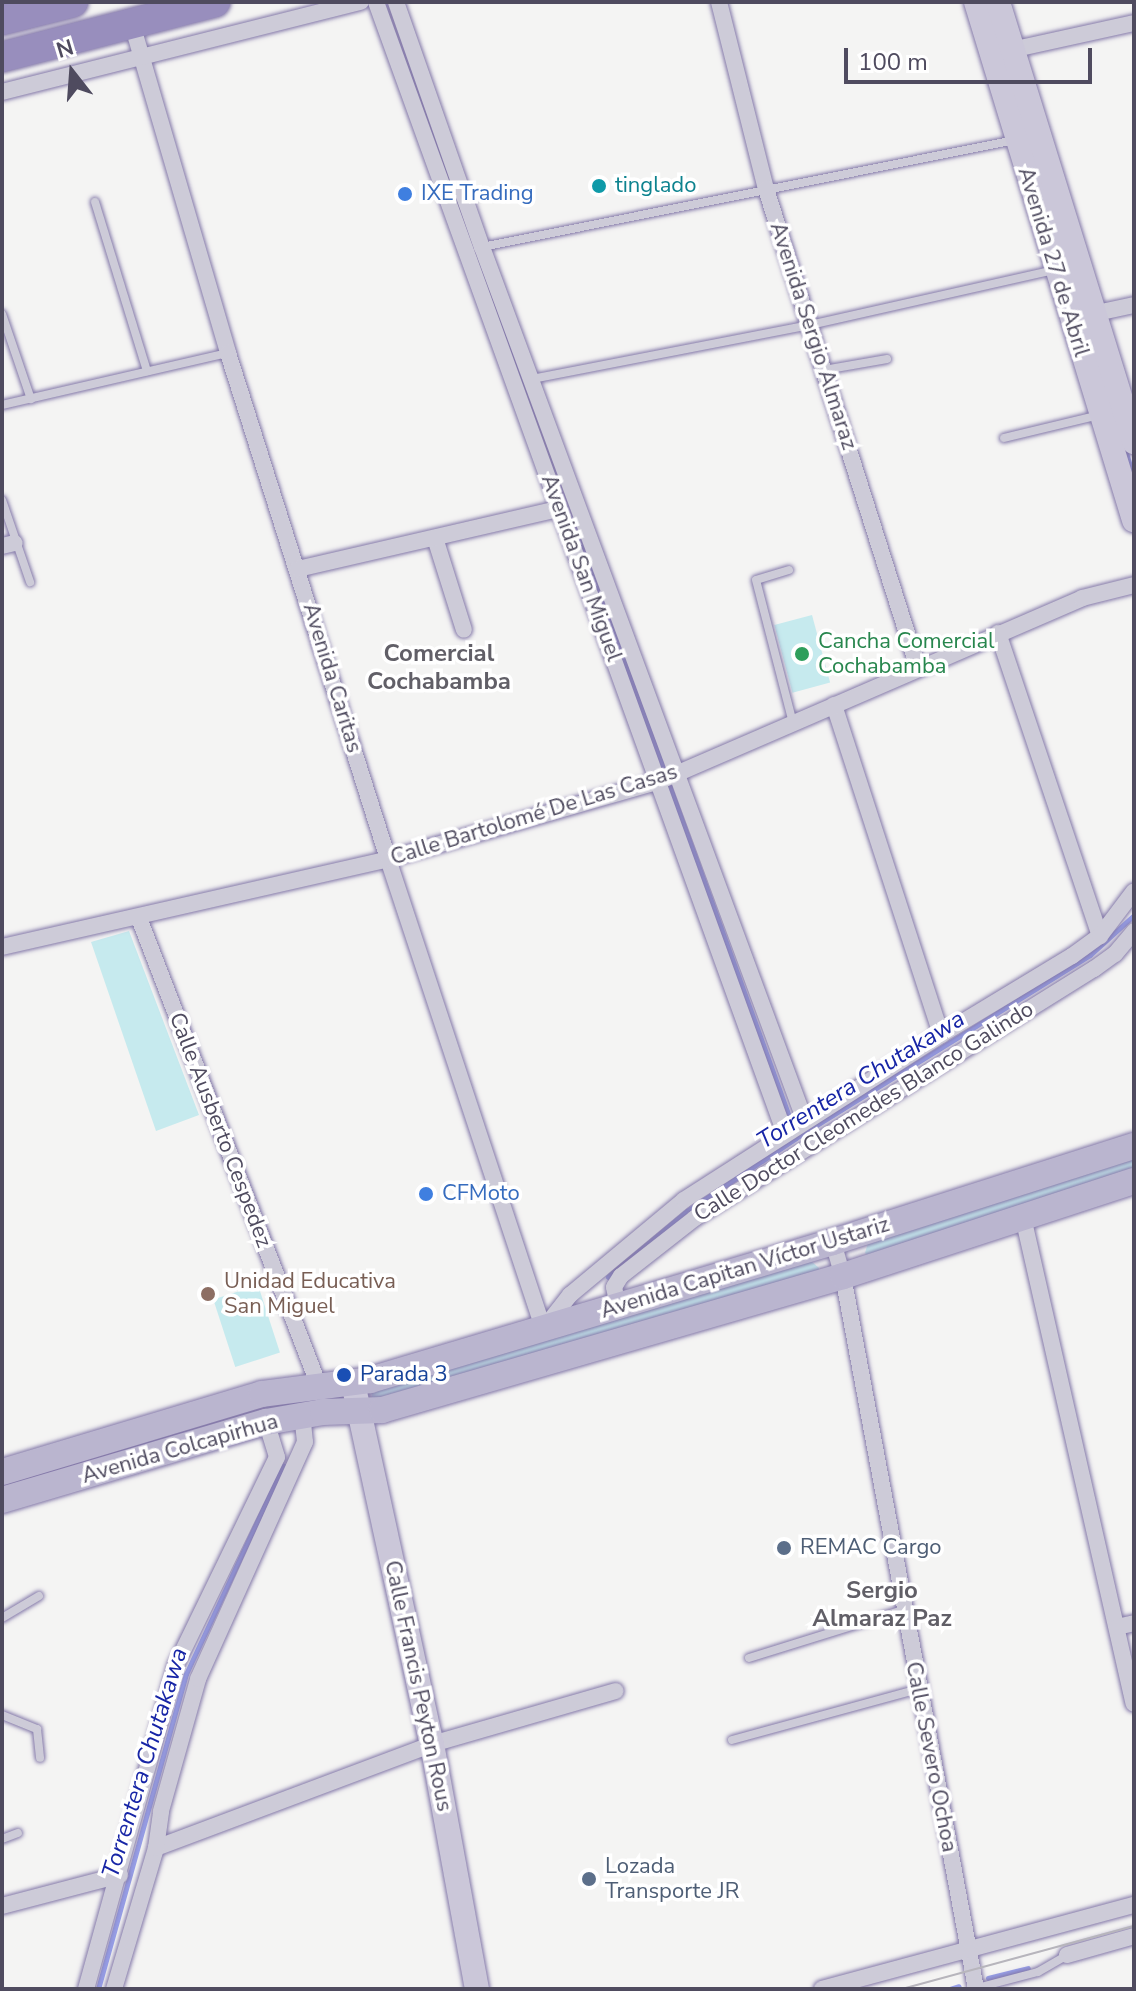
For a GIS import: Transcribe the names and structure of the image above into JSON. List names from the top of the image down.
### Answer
{
  "streets": {
    "main road": ["Avenida Capitan Víctor Ustariz", "Avenida Colcapirhua"],
    "street": [
      "Avenida 27 de Abril",
      "Avenida Sergio Almaraz",
      "Avenida San Miguel",
      "Avenida Caritas",
      "Calle Bartolomé De Las Casas",
      "Calle Doctor Cleomedes Blanco Galindo",
      "Calle Ausberto Cespedez",
      "Calle Francis Peyton Rous",
      "Calle Severo Ochoa"
    ]
  },
  "crossings": [
    ["Avenida Sergio Almaraz", "Calle Bartolomé De Las Casas"],
    ["Avenida San Miguel", "Calle Bartolomé De Las Casas"],
    ["Avenida Caritas", "Calle Bartolomé De Las Casas"],
    ["Avenida Caritas", "Avenida Capitan Víctor Ustariz"],
    ["Calle Bartolomé De Las Casas", "Calle Ausberto Cespedez"],
    ["Calle Doctor Cleomedes Blanco Galindo", "Avenida Capitan Víctor Ustariz"],
    ["Calle Ausberto Cespedez", "Avenida Colcapirhua"],
    ["Avenida Capitan Víctor Ustariz", "Avenida Colcapirhua"],
    ["Avenida Capitan Víctor Ustariz", "Calle Francis Peyton Rous"],
    ["Avenida Capitan Víctor Ustariz", "Calle Severo Ochoa"],
    ["Avenida Colcapirhua", "Calle Francis Peyton Rous"]
  ],
  "districts": ["Comercial Cochabamba", "Sergio Almaraz Paz"],
  "water": ["Torrentera Chutakawa"],
  "places": [
    "tinglado",
    "IXE Trading",
    "Cancha Comercial Cochabamba",
    "CFMoto",
    "Unidad Educativa San Miguel",
    "Parada 3",
    "REMAC Cargo",
    "Lozada Transporte JR"
  ],
  "scale_bar": "100 m",
  "north": "top"
}
